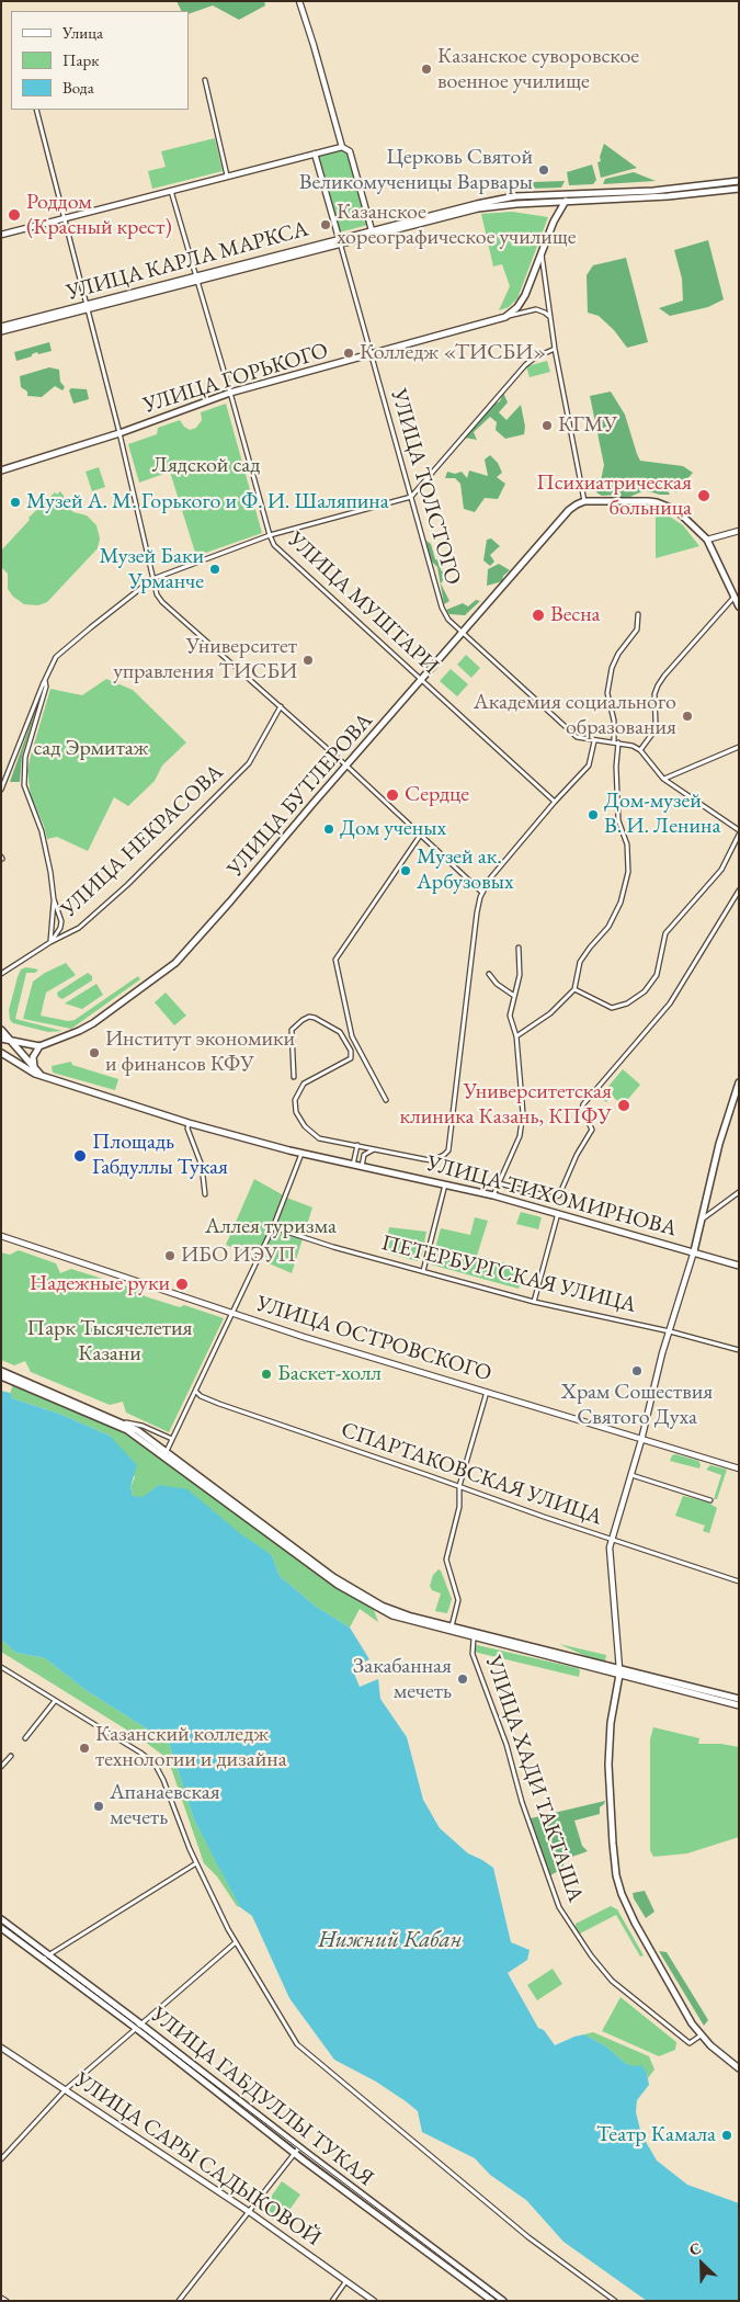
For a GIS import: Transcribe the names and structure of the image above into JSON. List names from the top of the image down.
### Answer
{
  "streets": {
    "main road": [
      "УЛИЦА КАРЛА МАРКСА",
      "УЛИЦА ГОРЬКОГО",
      "УЛИЦА БУТЛЕРОВА",
      "УЛИЦА ТИХОМИРНОВА",
      "УЛИЦА ГАБДУЛЛЫ ТУКАЯ"
    ],
    "street": [
      "УЛИЦА ТОЛСТОГО",
      "УЛИЦА МУШТАРИ",
      "УЛИЦА НЕКРАСОВА",
      "ПЕТЕРБУРГСКАЯ УЛИЦА",
      "УЛИЦА ОСТРОВСКОГО",
      "СПАРТАКОВСКАЯ УЛИЦА",
      "УЛИЦА ХАДИ ТАКТАША",
      "УЛИЦА САРЫ САДЫКОВОЙ"
    ]
  },
  "crossings": [
    ["УЛИЦА КАРЛА МАРКСА", "УЛИЦА ТОЛСТОГО"],
    ["УЛИЦА КАРЛА МАРКСА", "УЛИЦА МУШТАРИ"],
    ["УЛИЦА ГОРЬКОГО", "УЛИЦА ТОЛСТОГО"],
    ["УЛИЦА ГОРЬКОГО", "УЛИЦА МУШТАРИ"],
    ["УЛИЦА ТОЛСТОГО", "УЛИЦА БУТЛЕРОВА"],
    ["УЛИЦА МУШТАРИ", "УЛИЦА БУТЛЕРОВА"]
  ],
  "water": ["Нижний Кабан"],
  "parks": [
    "Лядской сад",
    "сад Эрмитаж",
    "Аллея туризма",
    "Парк Тысячелетия Казани"
  ],
  "places": [
    "Казанское суворовское военное училище",
    "Церковь Святой Великомученицы Варвары",
    "Роддом (Красный крест)",
    "Казанское хореографическое училище",
    "Колледж «ТИСБИ»",
    "КГМУ",
    "Психиатрическая больница",
    "Музей А. М. Горького и Ф. И. Шаляпина",
    "Музей Баки Урманче",
    "Весна",
    "Университет управления ТИСБИ",
    "Академия социального образования",
    "Сердце",
    "Дом-музей В. И. Ленина",
    "Дом ученых",
    "Музей ак. Арбузовых",
    "Институт экономики и финансов КФУ",
    "Университетская клиника Казань, КПФУ",
    "Площадь Габдуллы Тукая",
    "ИБО ИЭУП",
    "Надежные руки",
    "Храм Сошествия Святого Духа",
    "Баскет-холл",
    "Закабанная мечеть",
    "Казанский колледж технологии и дизайна",
    "Апанаевская мечеть",
    "Театр Камала"
  ],
  "legend": ["Улица", "Парк", "Вода"],
  "north": "top left"
}
